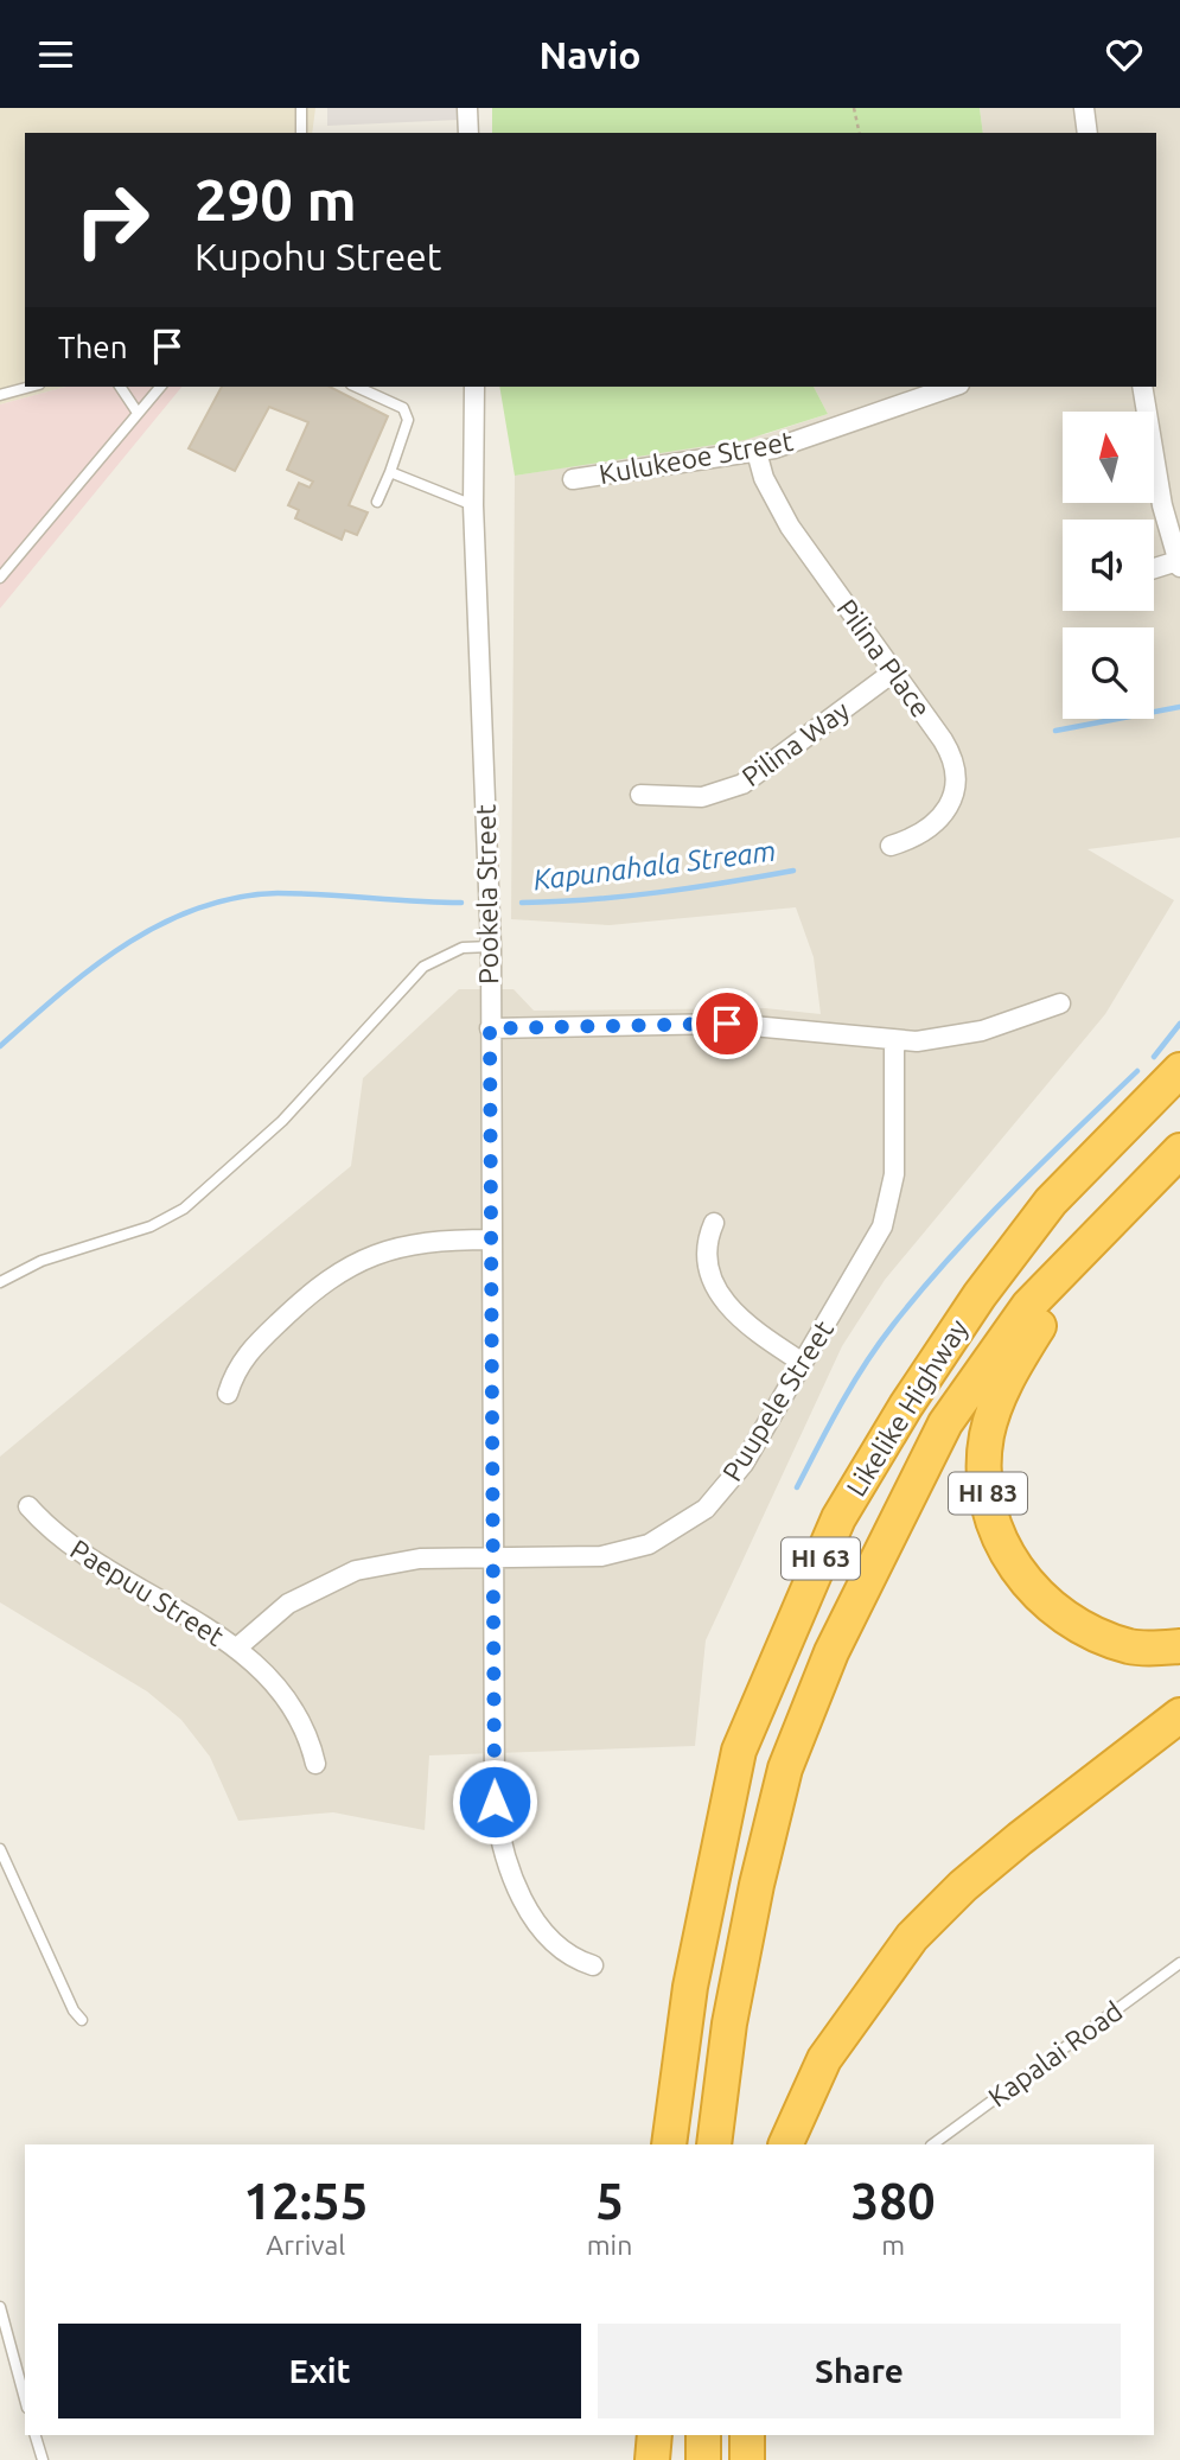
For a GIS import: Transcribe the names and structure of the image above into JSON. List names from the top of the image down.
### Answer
{
  "streets": {
    "highway": ["Likelike Highway", "HI 83", "HI 63"],
    "street": [
      "Kulukeoe Street",
      "Pilina Place",
      "Pilina Way",
      "Pookela Street",
      "Puupele Street",
      "Paepuu Street"
    ],
    "lane": ["Kapalai Road"]
  },
  "crossings": [
    ["Kulukeoe Street", "Pilina Place"],
    ["Pilina Place", "Pilina Way"],
    ["Pookela Street", "Puupele Street"],
    ["Puupele Street", "Paepuu Street"],
    ["Likelike Highway", "HI 83"]
  ],
  "water": ["Kapunahala Stream"],
  "north": "top",
  "page": {
    "header": "Navio",
    "turn": ["290 m", "Kupohu Street"],
    "then": "Then",
    "eta": [
      "12:55",
      "Arrival",
      "5",
      "min",
      "380",
      "m"
    ],
    "buttons": ["Exit", "Share"]
  }
}
